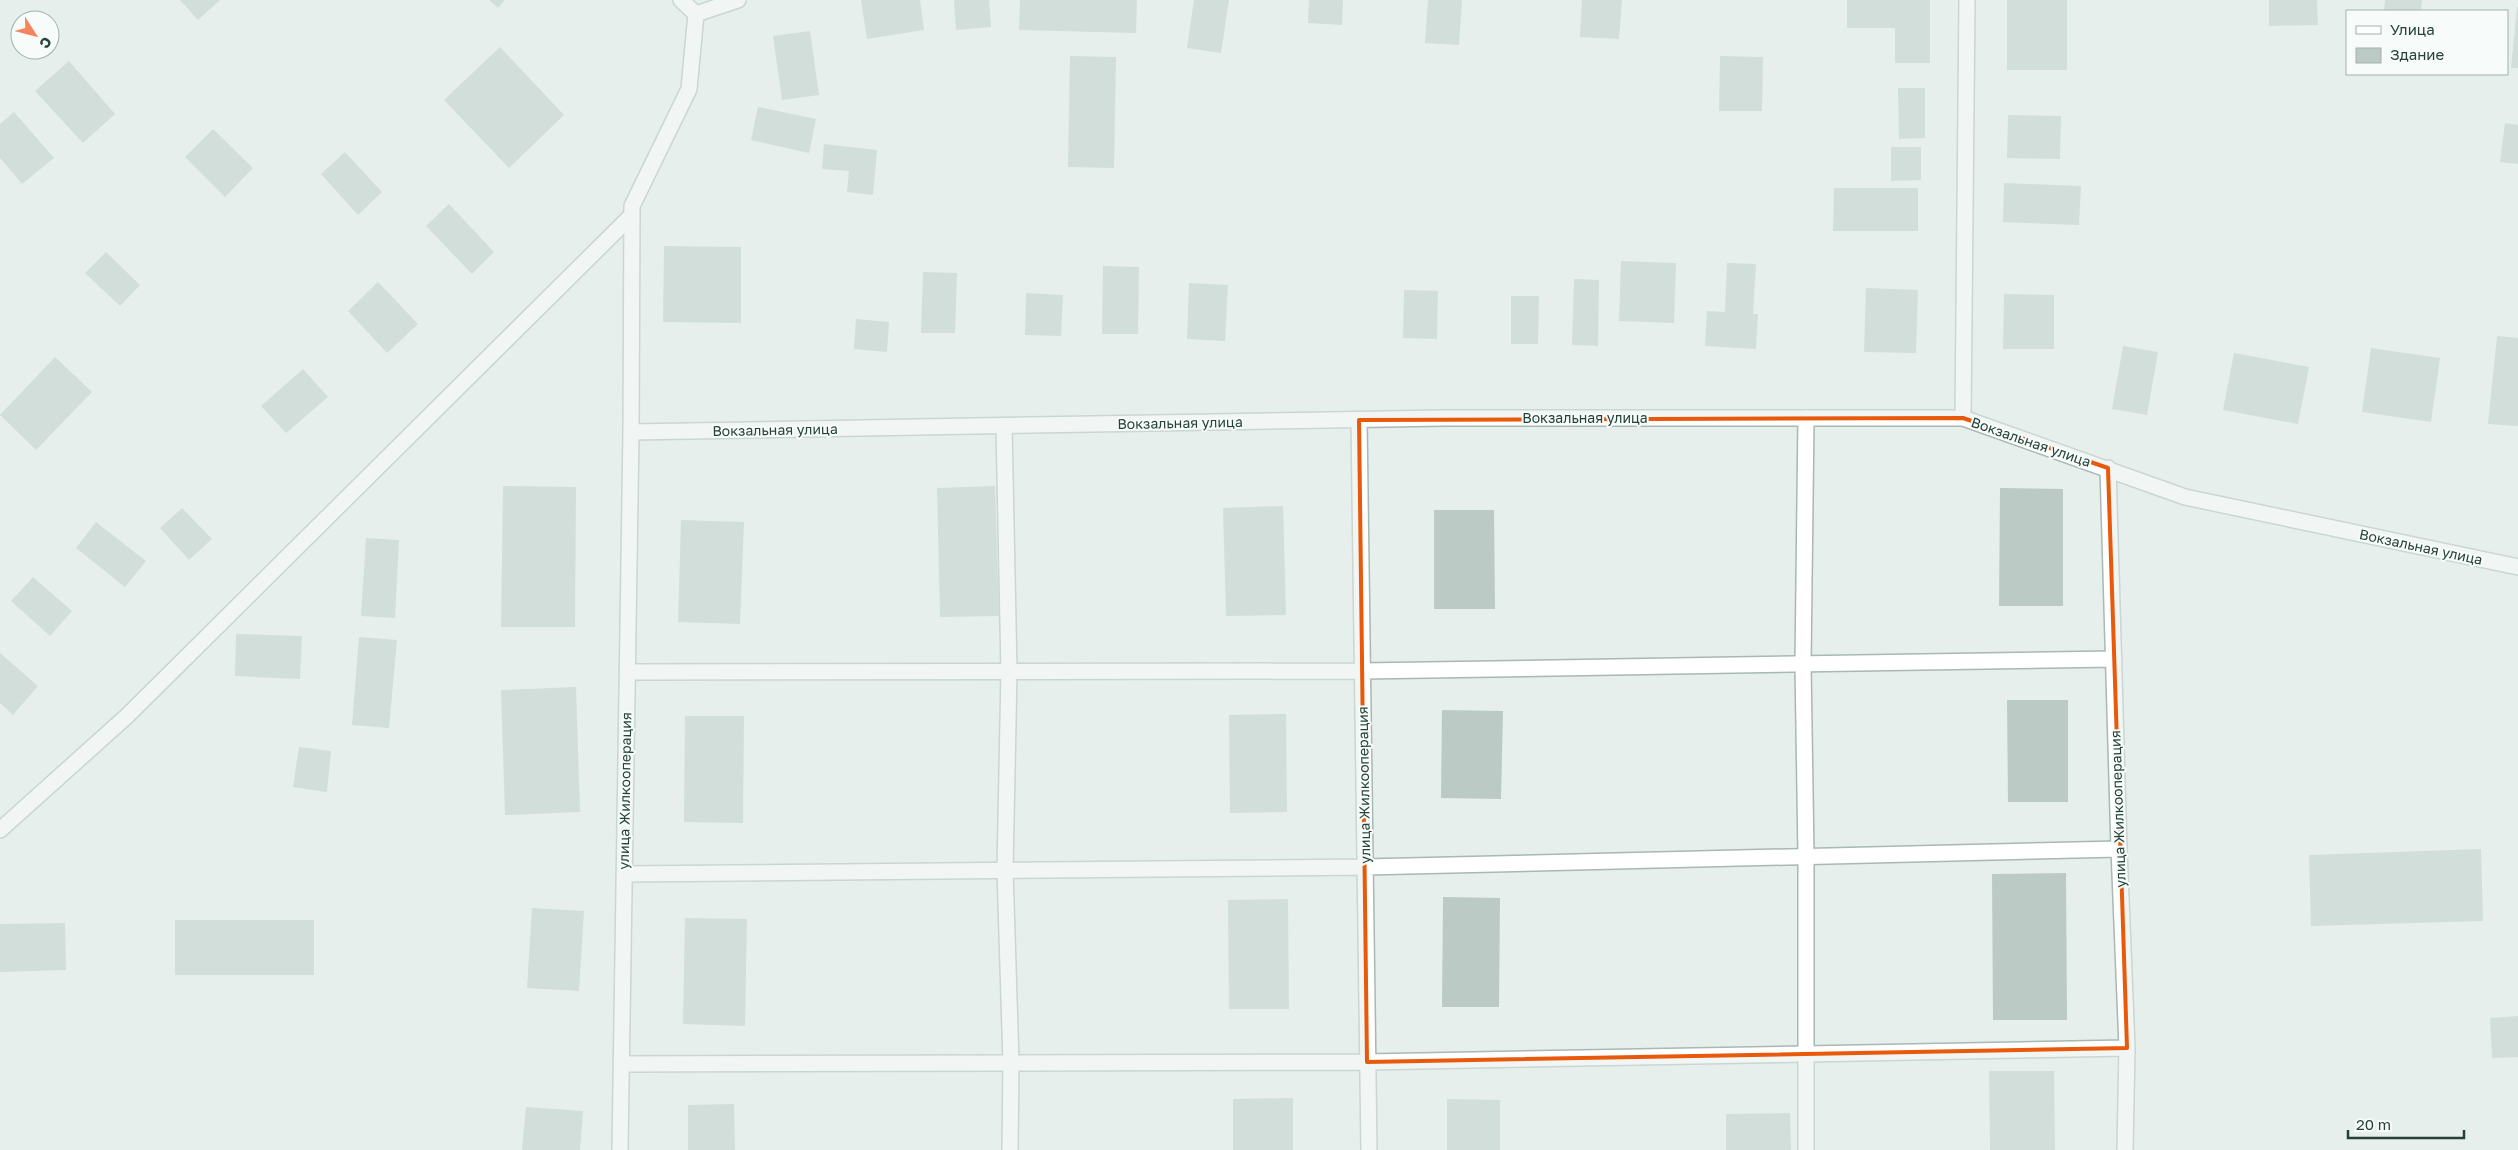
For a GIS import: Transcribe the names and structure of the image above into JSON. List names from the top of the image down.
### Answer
{
  "streets": {
    "street": ["Вокзальная улица", "улица Жилкооперация"]
  },
  "crossings": [
    ["Вокзальная улица", "улица Жилкооперация"]
  ],
  "legend": ["Улица", "Здание"],
  "scale_bar": "20 m",
  "north": "bottom right"
}
